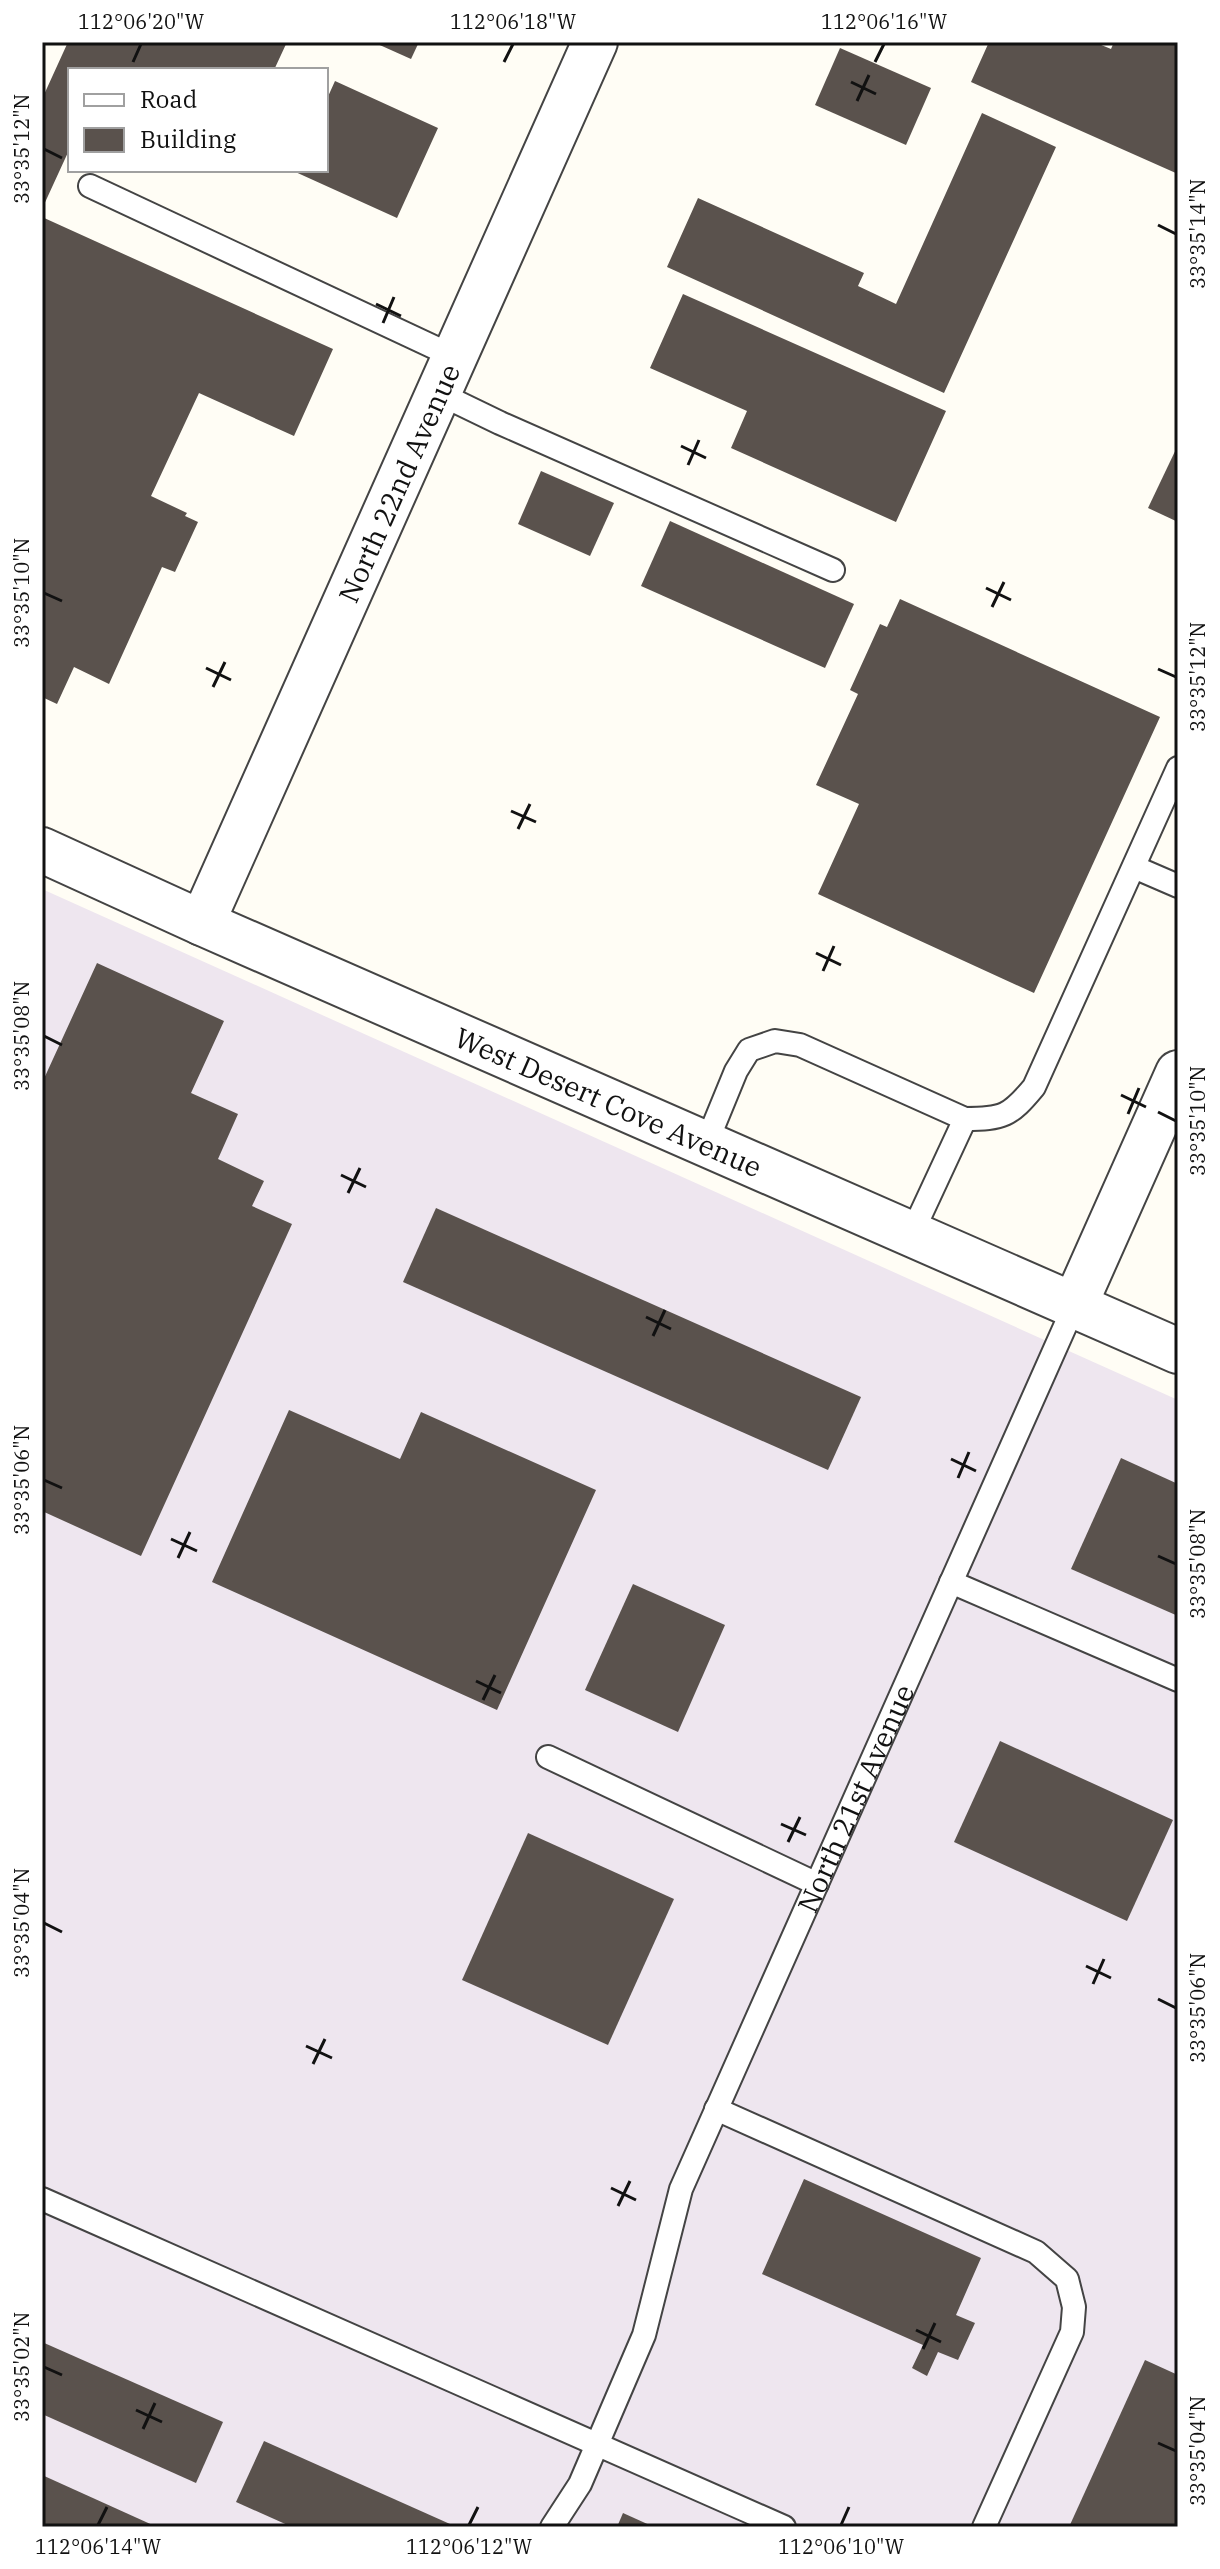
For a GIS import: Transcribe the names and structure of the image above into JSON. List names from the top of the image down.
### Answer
{
  "streets": {
    "street": ["North 22nd Avenue", "West Desert Cove Avenue", "North 21st Avenue"]
  },
  "crossings": [
    ["North 22nd Avenue", "West Desert Cove Avenue"],
    ["West Desert Cove Avenue", "North 21st Avenue"]
  ],
  "legend": ["Road", "Building"],
  "coordinates": [
    "112°06'20\"W",
    "112°06'18\"W",
    "112°06'16\"W",
    "33°35'12\"N",
    "33°35'14\"N",
    "33°35'10\"N",
    "33°35'08\"N",
    "33°35'06\"N",
    "33°35'04\"N",
    "33°35'02\"N",
    "112°06'14\"W",
    "112°06'12\"W",
    "112°06'10\"W"
  ]
}
